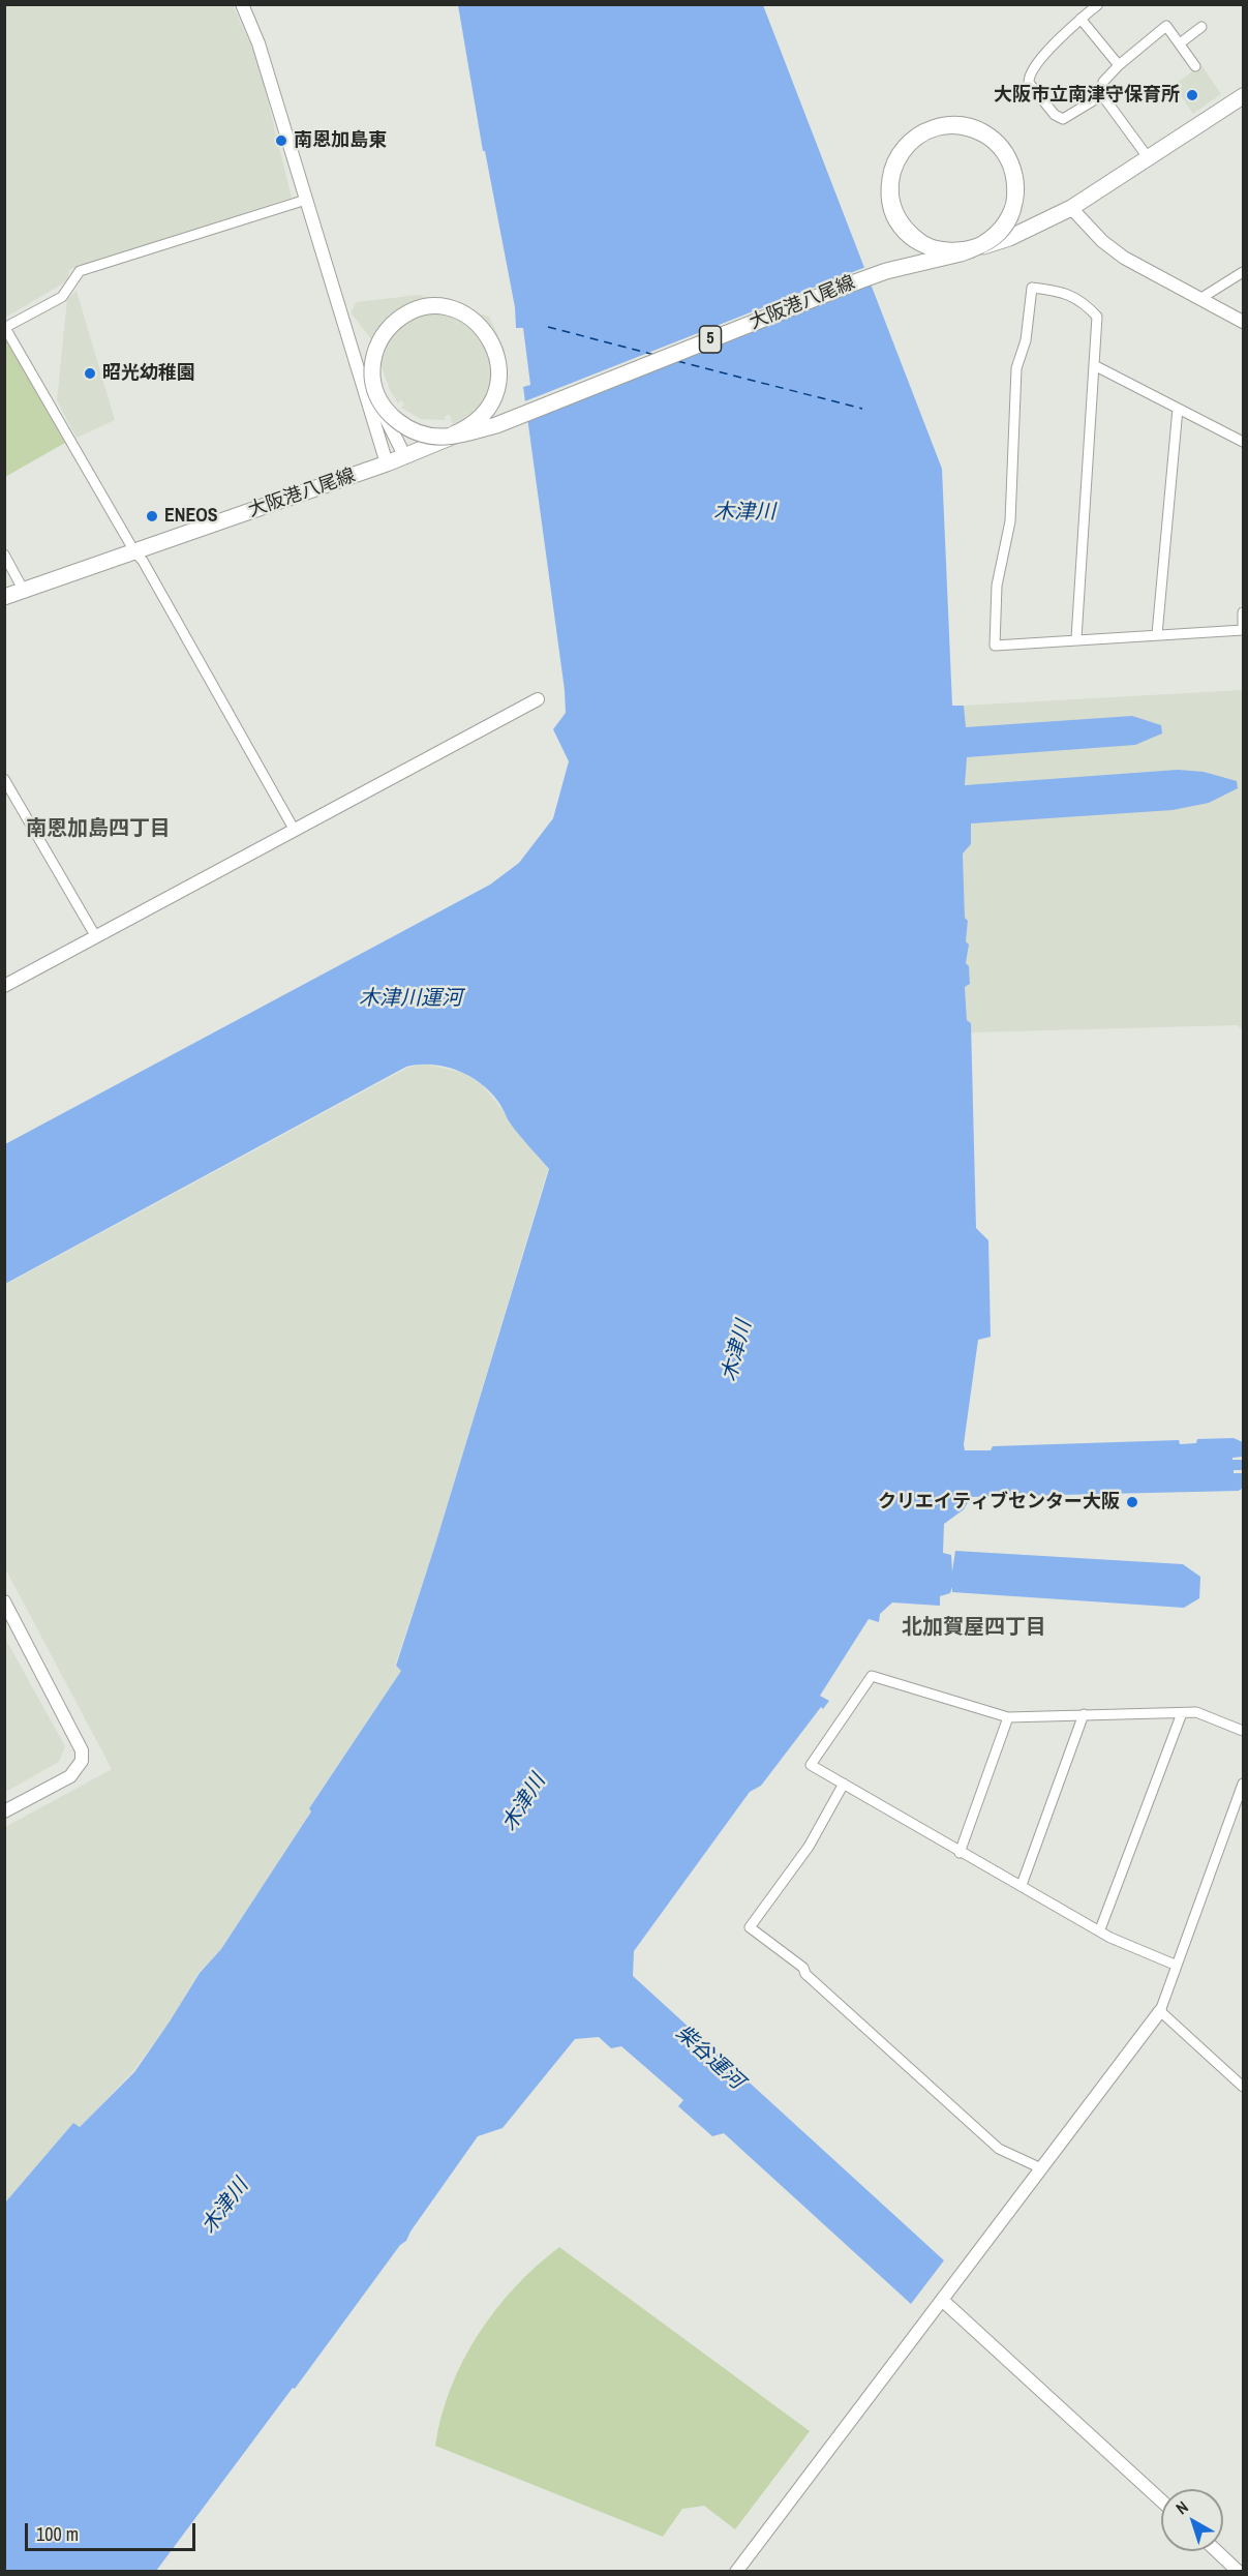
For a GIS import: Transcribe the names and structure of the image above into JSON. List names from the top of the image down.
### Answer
{
  "streets": {
    "main road": ["大阪港八尾線", "5"]
  },
  "districts": ["南恩加島四丁目", "北加賀屋四丁目"],
  "water": ["木津川", "木津川運河", "柴谷運河"],
  "places": [
    "大阪市立南津守保育所",
    "南恩加島東",
    "昭光幼稚園",
    "ENEOS",
    "クリエイティブセンター大阪"
  ],
  "scale_bar": "100 m",
  "north": "top left"
}
